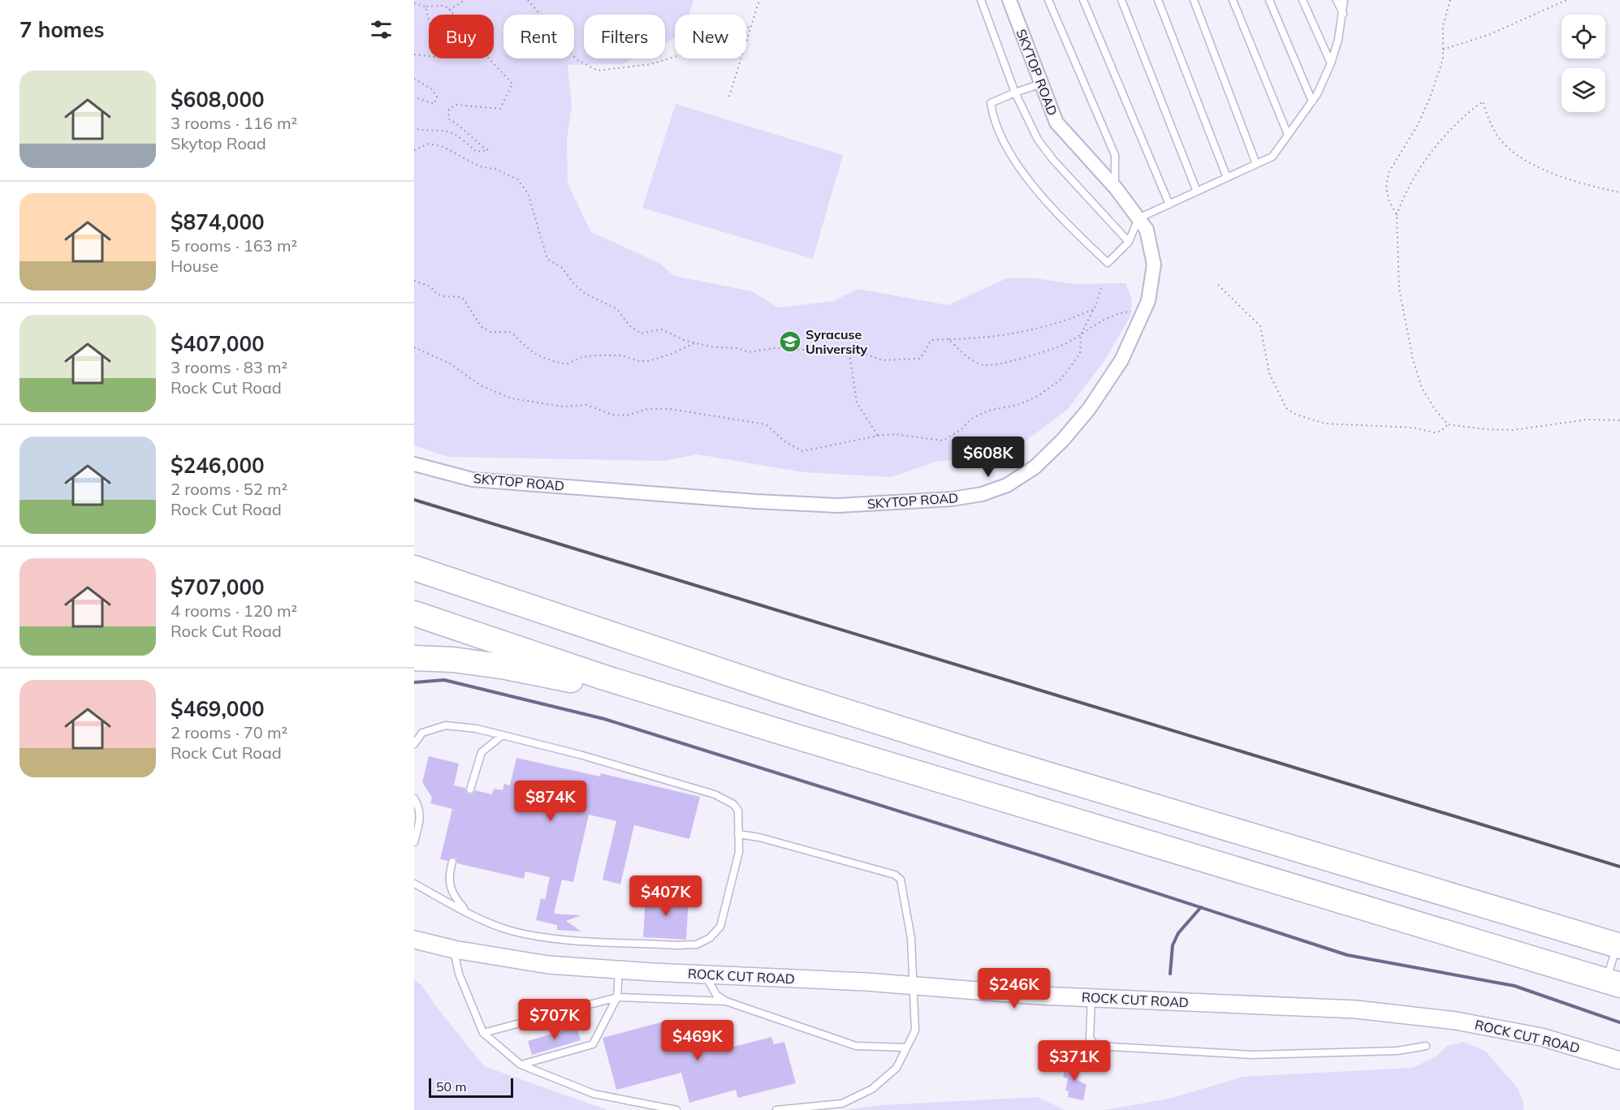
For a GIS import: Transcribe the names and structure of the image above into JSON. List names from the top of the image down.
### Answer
{
  "streets": {
    "street": ["SKYTOP ROAD", "ROCK CUT ROAD"]
  },
  "places": {
    "school or university": ["Syracuse University"]
  },
  "scale_bar": "50 m",
  "page": {
    "heading": "7 homes",
    "chip": [
      "Buy",
      "Rent",
      "Filters",
      "New"
    ],
    "list": [
      {
        "name": "$608,000",
        "note": "3 rooms · 116 m² · Skytop Road"
      },
      {
        "name": "$874,000",
        "note": "5 rooms · 163 m² · House"
      },
      {
        "name": "$407,000",
        "note": "3 rooms · 83 m² · Rock Cut Road"
      },
      {
        "name": "$246,000",
        "note": "2 rooms · 52 m² · Rock Cut Road"
      },
      {
        "name": "$707,000",
        "note": "4 rooms · 120 m² · Rock Cut Road"
      },
      {
        "name": "$469,000",
        "note": "2 rooms · 70 m² · Rock Cut Road"
      }
    ],
    "price": [
      "$608K",
      "$874K",
      "$407K",
      "$246K",
      "$707K",
      "$469K",
      "$371K"
    ],
    "scale": "50 m"
  }
}
